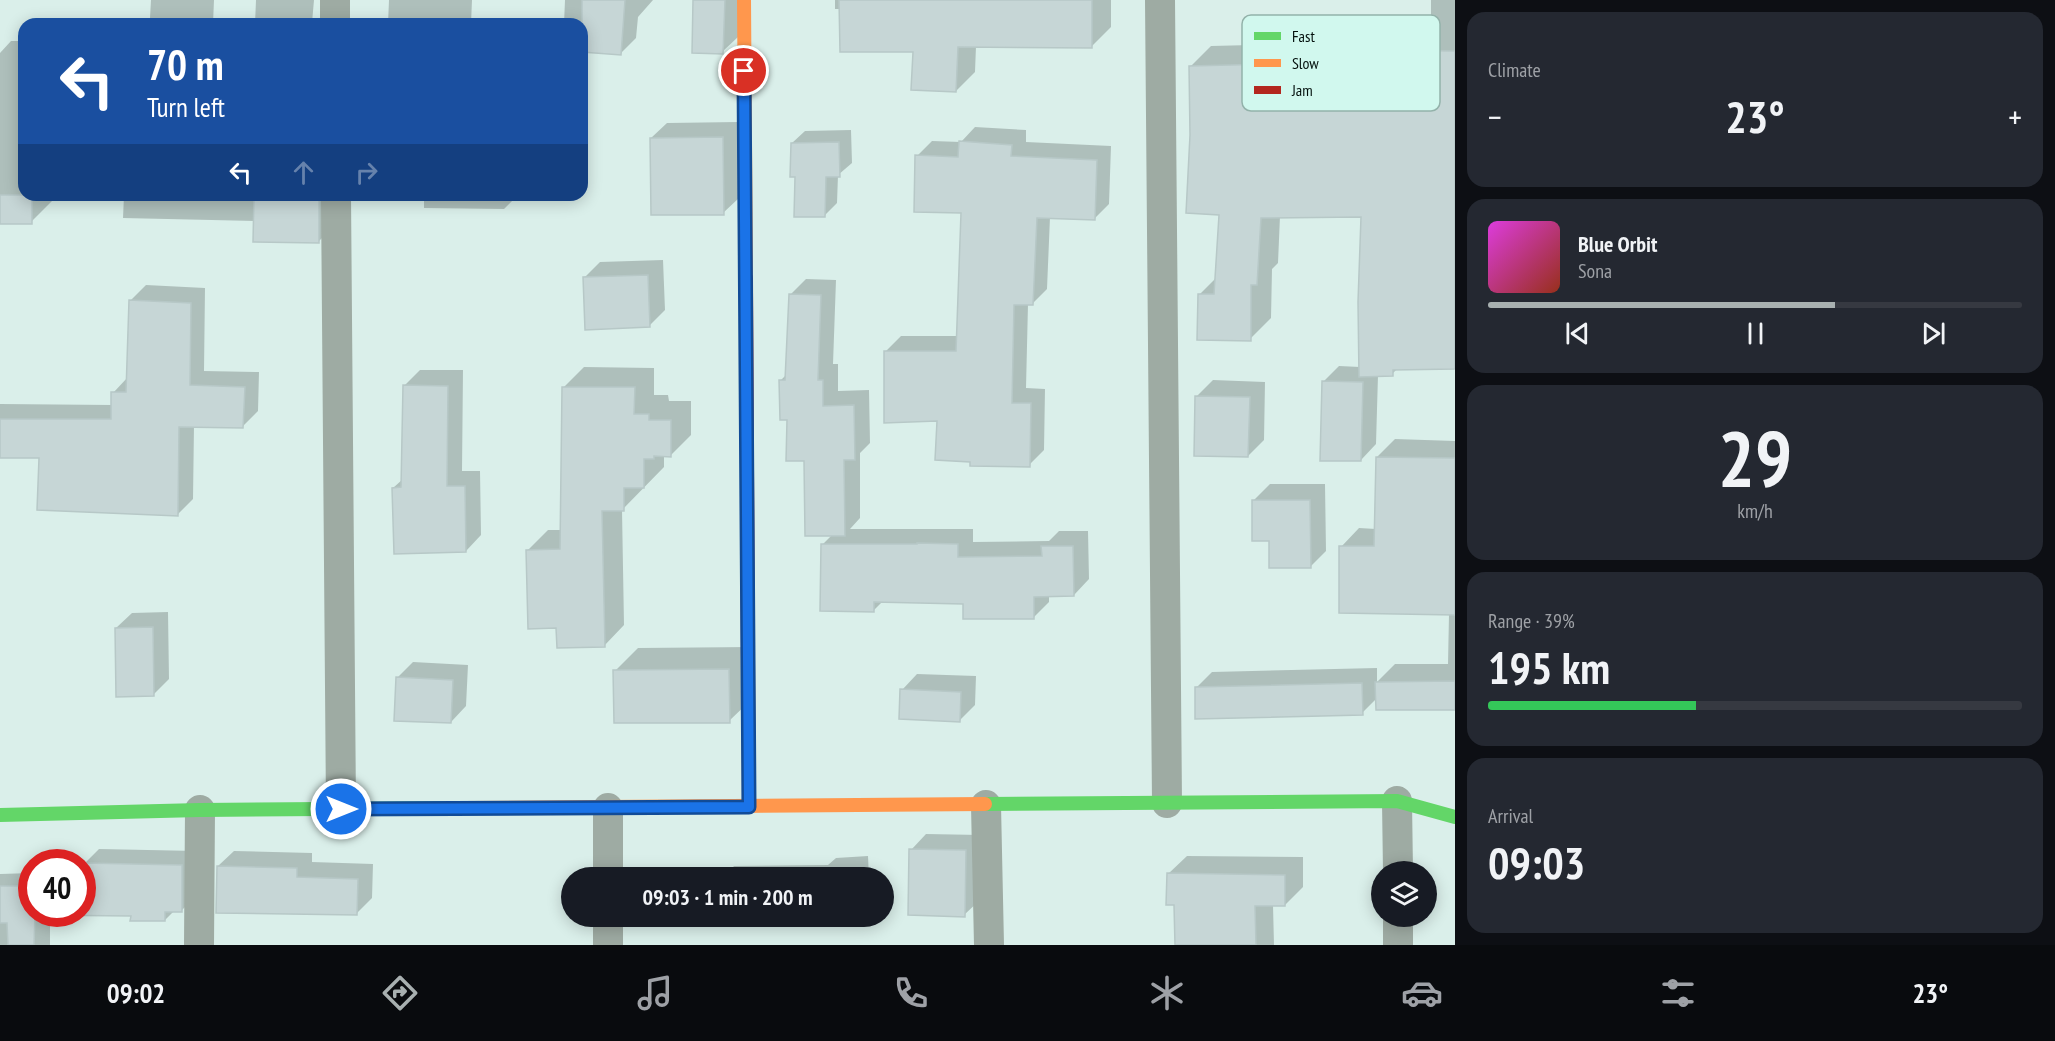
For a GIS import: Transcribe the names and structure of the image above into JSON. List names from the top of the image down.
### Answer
{
  "legend": ["Fast", "Slow", "Jam"],
  "page": {
    "tile": [
      "Climate",
      ["29", "km/h"],
      ["Range · 39%", "195 km"],
      ["Arrival", "09:03"]
    ],
    "turn": ["70 m", "Turn left"],
    "heat": ["−", "23°", "+"],
    "song": ["Blue Orbit", "Sona"],
    "limit": "40",
    "trip": "09:03 · 1 min · 200 m",
    "tabs": ["09:02", "23°"]
  }
}
